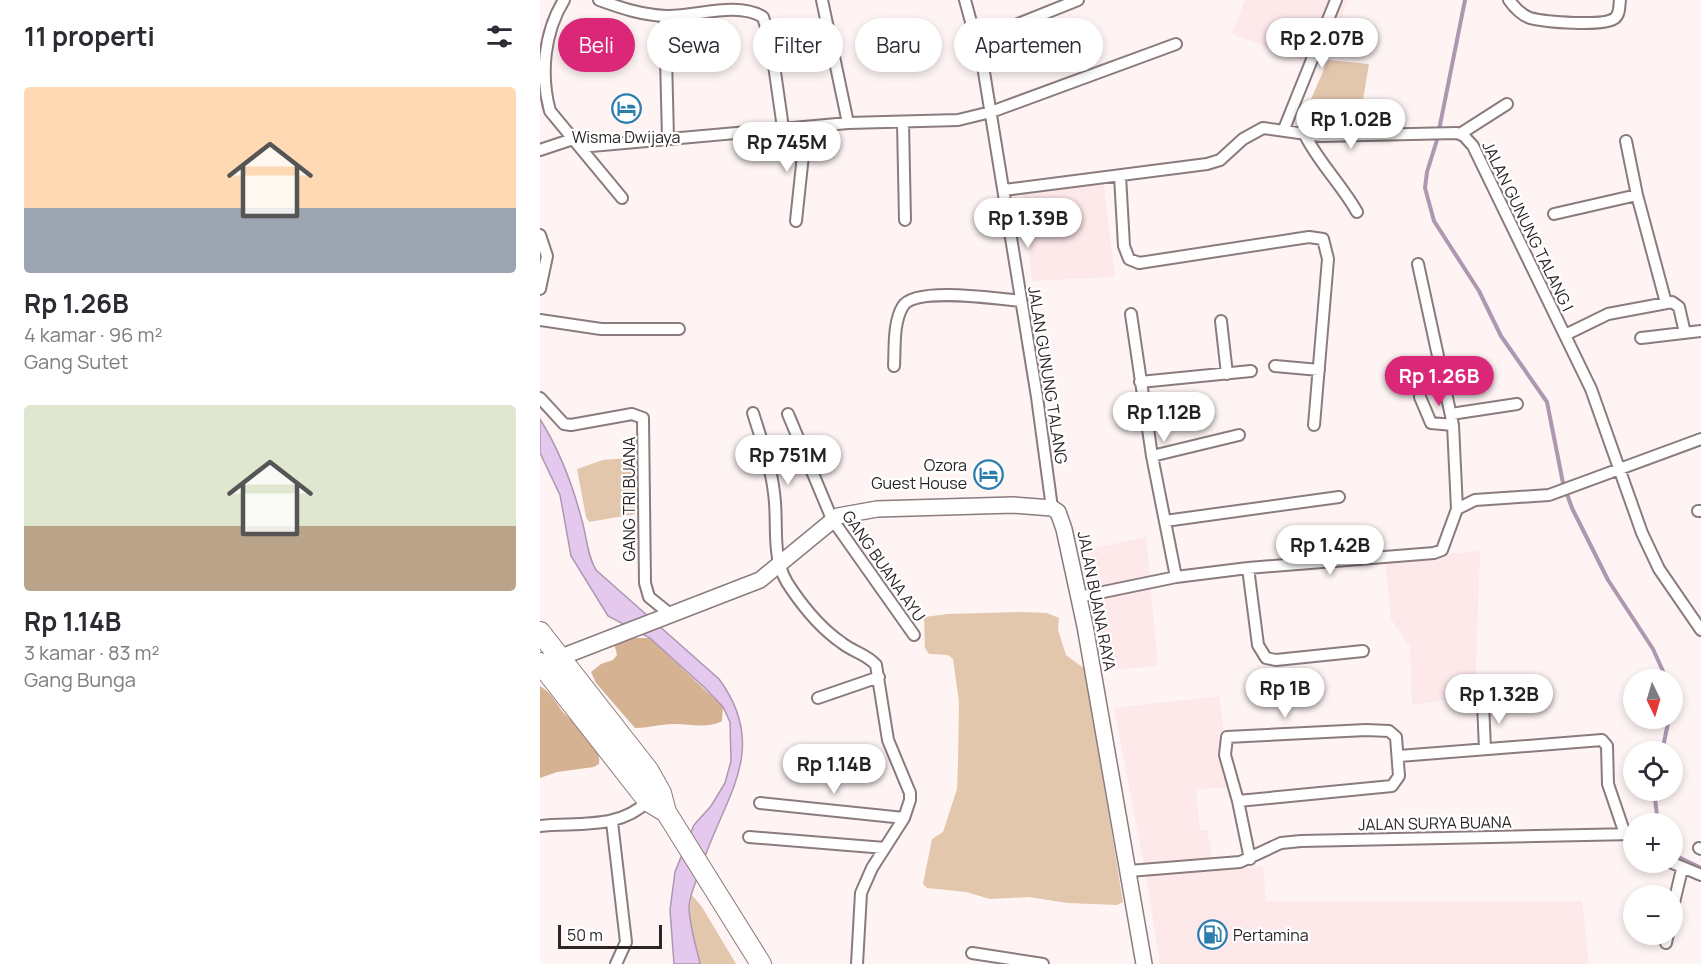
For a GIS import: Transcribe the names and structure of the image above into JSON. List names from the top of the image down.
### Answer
{
  "streets": {
    "street": [
      "JALAN GUNUNG TALANG I",
      "JALAN GUNUNG TALANG",
      "GANG TRI BUANA",
      "GANG BUANA AYU",
      "JALAN BUANA RAYA",
      "JALAN SURYA BUANA"
    ]
  },
  "crossings": [
    ["JALAN GUNUNG TALANG", "JALAN BUANA RAYA"],
    ["JALAN BUANA RAYA", "JALAN SURYA BUANA"]
  ],
  "places": {
    "hotel": ["Wisma Dwijaya", "Ozora Guest House"],
    "fuel station": ["Pertamina"]
  },
  "scale_bar": "50 m",
  "north": "bottom",
  "page": {
    "heading": "11 properti",
    "price": [
      "Rp 2.07B",
      "Rp 1.02B",
      "Rp 745M",
      "Rp 1.39B",
      "Rp 1.26B",
      "Rp 1.12B",
      "Rp 751M",
      "Rp 1.42B",
      "Rp 1B",
      "Rp 1.32B",
      "Rp 1.14B"
    ],
    "chip": [
      "Beli",
      "Sewa",
      "Filter",
      "Baru",
      "Apartemen"
    ],
    "list": [
      {
        "name": "Rp 1.26B",
        "note": "4 kamar · 96 m² · Gang Sutet"
      },
      {
        "name": "Rp 1.14B",
        "note": "3 kamar · 83 m² · Gang Bunga"
      }
    ],
    "map_buttons": ["+", "−"],
    "scale": "50 m"
  }
}
